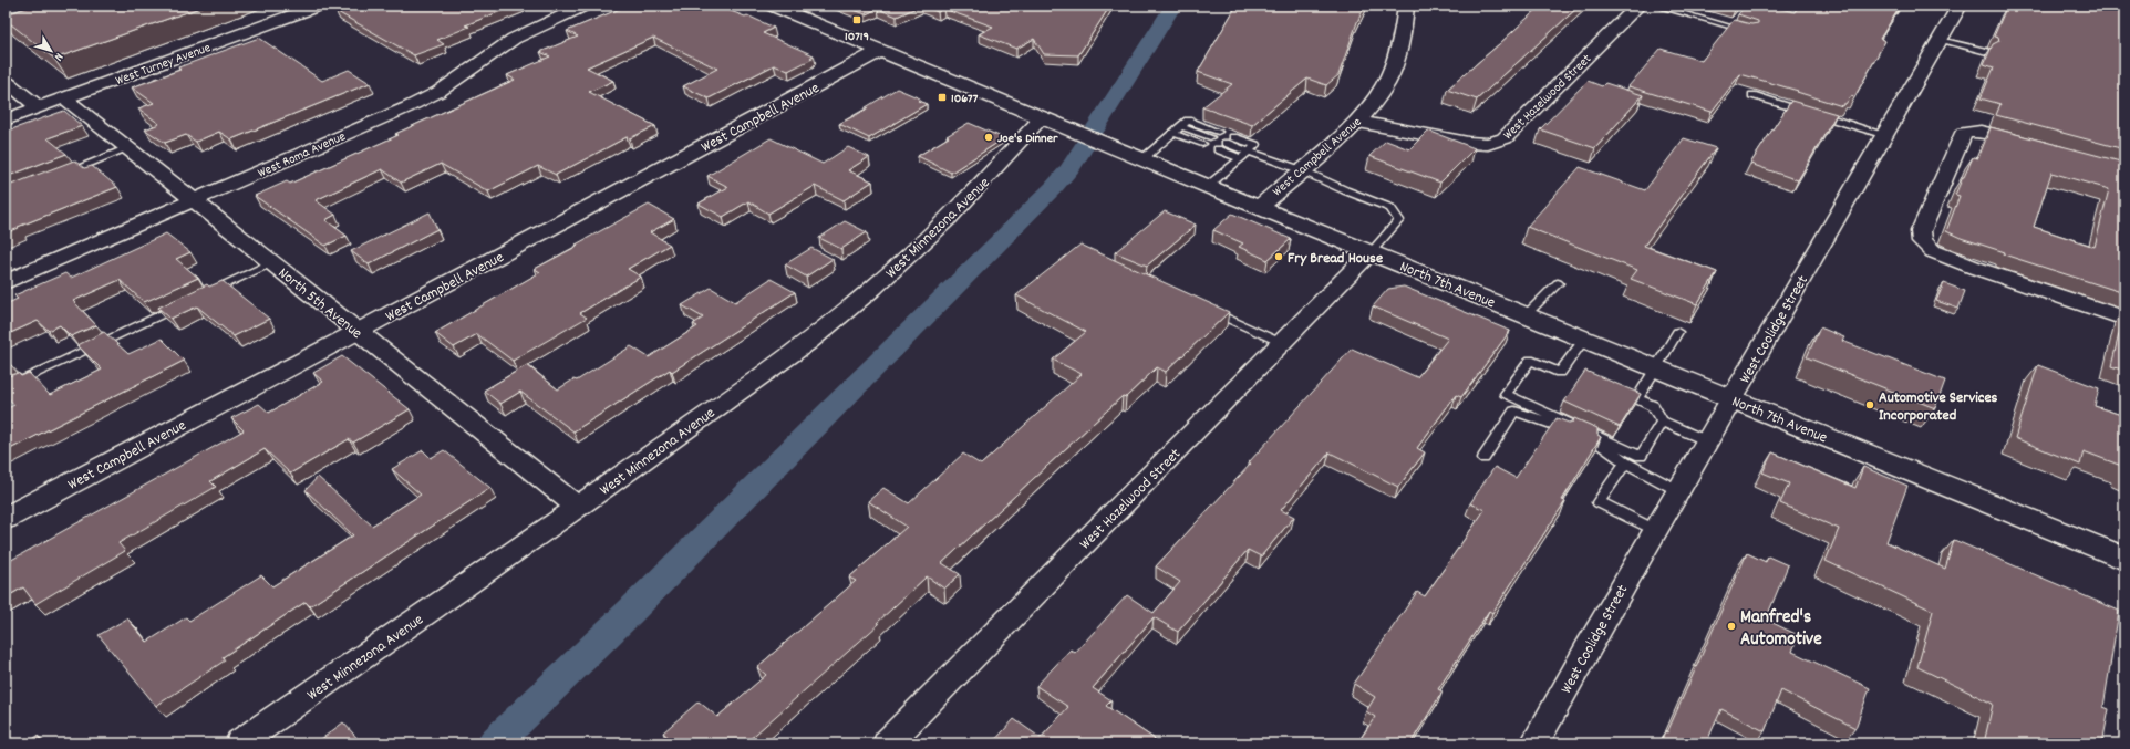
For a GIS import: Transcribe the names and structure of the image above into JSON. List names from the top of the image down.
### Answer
{
  "streets": {
    "main road": ["West Campbell Avenue", "North 7th Avenue"],
    "street": [
      "West Turney Avenue",
      "West Hazelwood Street",
      "West Roma Avenue",
      "West Minnezona Avenue",
      "North 5th Avenue",
      "West Coolidge Street"
    ]
  },
  "crossings": [
    ["West Turney Avenue", "North 5th Avenue"],
    ["West Hazelwood Street", "West Campbell Avenue"],
    ["West Hazelwood Street", "North 7th Avenue"],
    ["West Campbell Avenue", "North 7th Avenue"],
    ["West Campbell Avenue", "North 5th Avenue"],
    ["West Roma Avenue", "North 5th Avenue"],
    ["West Minnezona Avenue", "North 7th Avenue"],
    ["West Minnezona Avenue", "North 5th Avenue"],
    ["North 7th Avenue", "West Coolidge Street"]
  ],
  "places": {
    "transit": ["10719", "10677"],
    "other": [
      "Joe's Dinner",
      "Fry Bread House",
      "Automotive Services Incorporated",
      "Manfred's Automotive"
    ]
  },
  "north": "bottom right"
}
